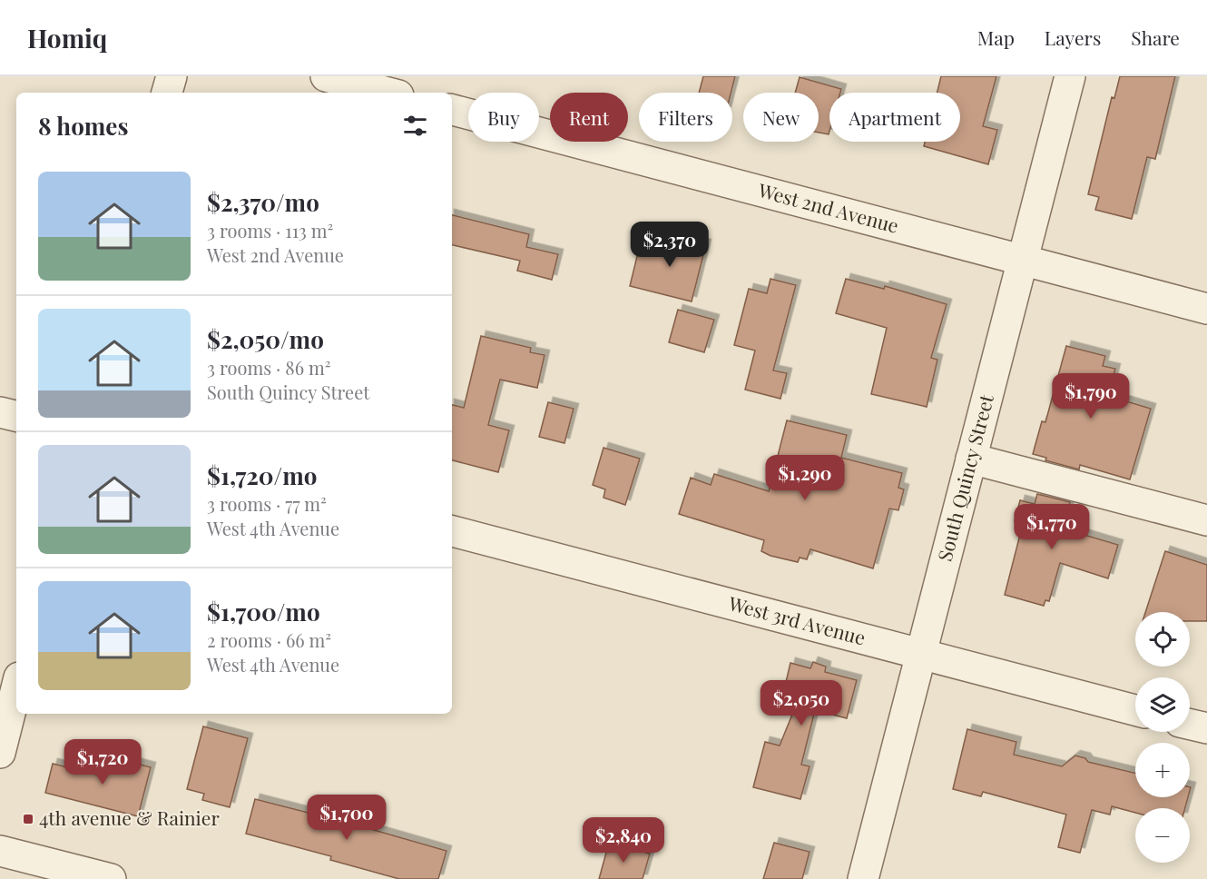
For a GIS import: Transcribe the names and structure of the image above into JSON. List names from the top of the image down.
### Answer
{
  "streets": {
    "street": ["West 2nd Avenue", "South Quincy Street", "West 3rd Avenue"]
  },
  "crossings": [
    ["West 2nd Avenue", "South Quincy Street"],
    ["South Quincy Street", "West 3rd Avenue"]
  ],
  "places": {
    "transit": ["4th avenue & Rainier"]
  },
  "page": {
    "header": "Homiq",
    "nav": ["Map", "Layers", "Share"],
    "chip": [
      "Buy",
      "Rent",
      "Filters",
      "New",
      "Apartment"
    ],
    "heading": "8 homes",
    "list": [
      {
        "name": "$2,370/mo",
        "note": "3 rooms · 113 m² · West 2nd Avenue"
      },
      {
        "name": "$2,050/mo",
        "note": "3 rooms · 86 m² · South Quincy Street"
      },
      {
        "name": "$1,720/mo",
        "note": "3 rooms · 77 m² · West 4th Avenue"
      },
      {
        "name": "$1,700/mo",
        "note": "2 rooms · 66 m² · West 4th Avenue"
      }
    ],
    "price": [
      "$2,370",
      "$1,790",
      "$1,290",
      "$1,770",
      "$2,050",
      "$1,720",
      "$1,700",
      "$2,840"
    ],
    "map_buttons": ["+", "−"]
  }
}
